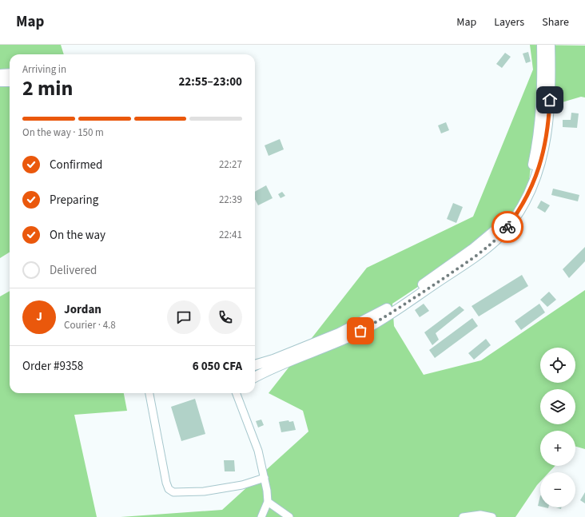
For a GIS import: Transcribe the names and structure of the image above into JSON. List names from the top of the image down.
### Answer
{
  "page": {
    "header": "Map",
    "nav": ["Map", "Layers", "Share"],
    "heading": ["2 min", "Arriving in", "22:55–23:00"],
    "panel": [
      "Jordan",
      "Courier · 4.8",
      "Order #9358",
      "6 050 CFA"
    ],
    "bar": "On the way · 150 m",
    "list": [
      ["Confirmed", "22:27"],
      ["Preparing", "22:39"],
      ["On the way", "22:41"],
      "Delivered"
    ],
    "round": "J",
    "map_buttons": ["+", "−"]
  }
}
